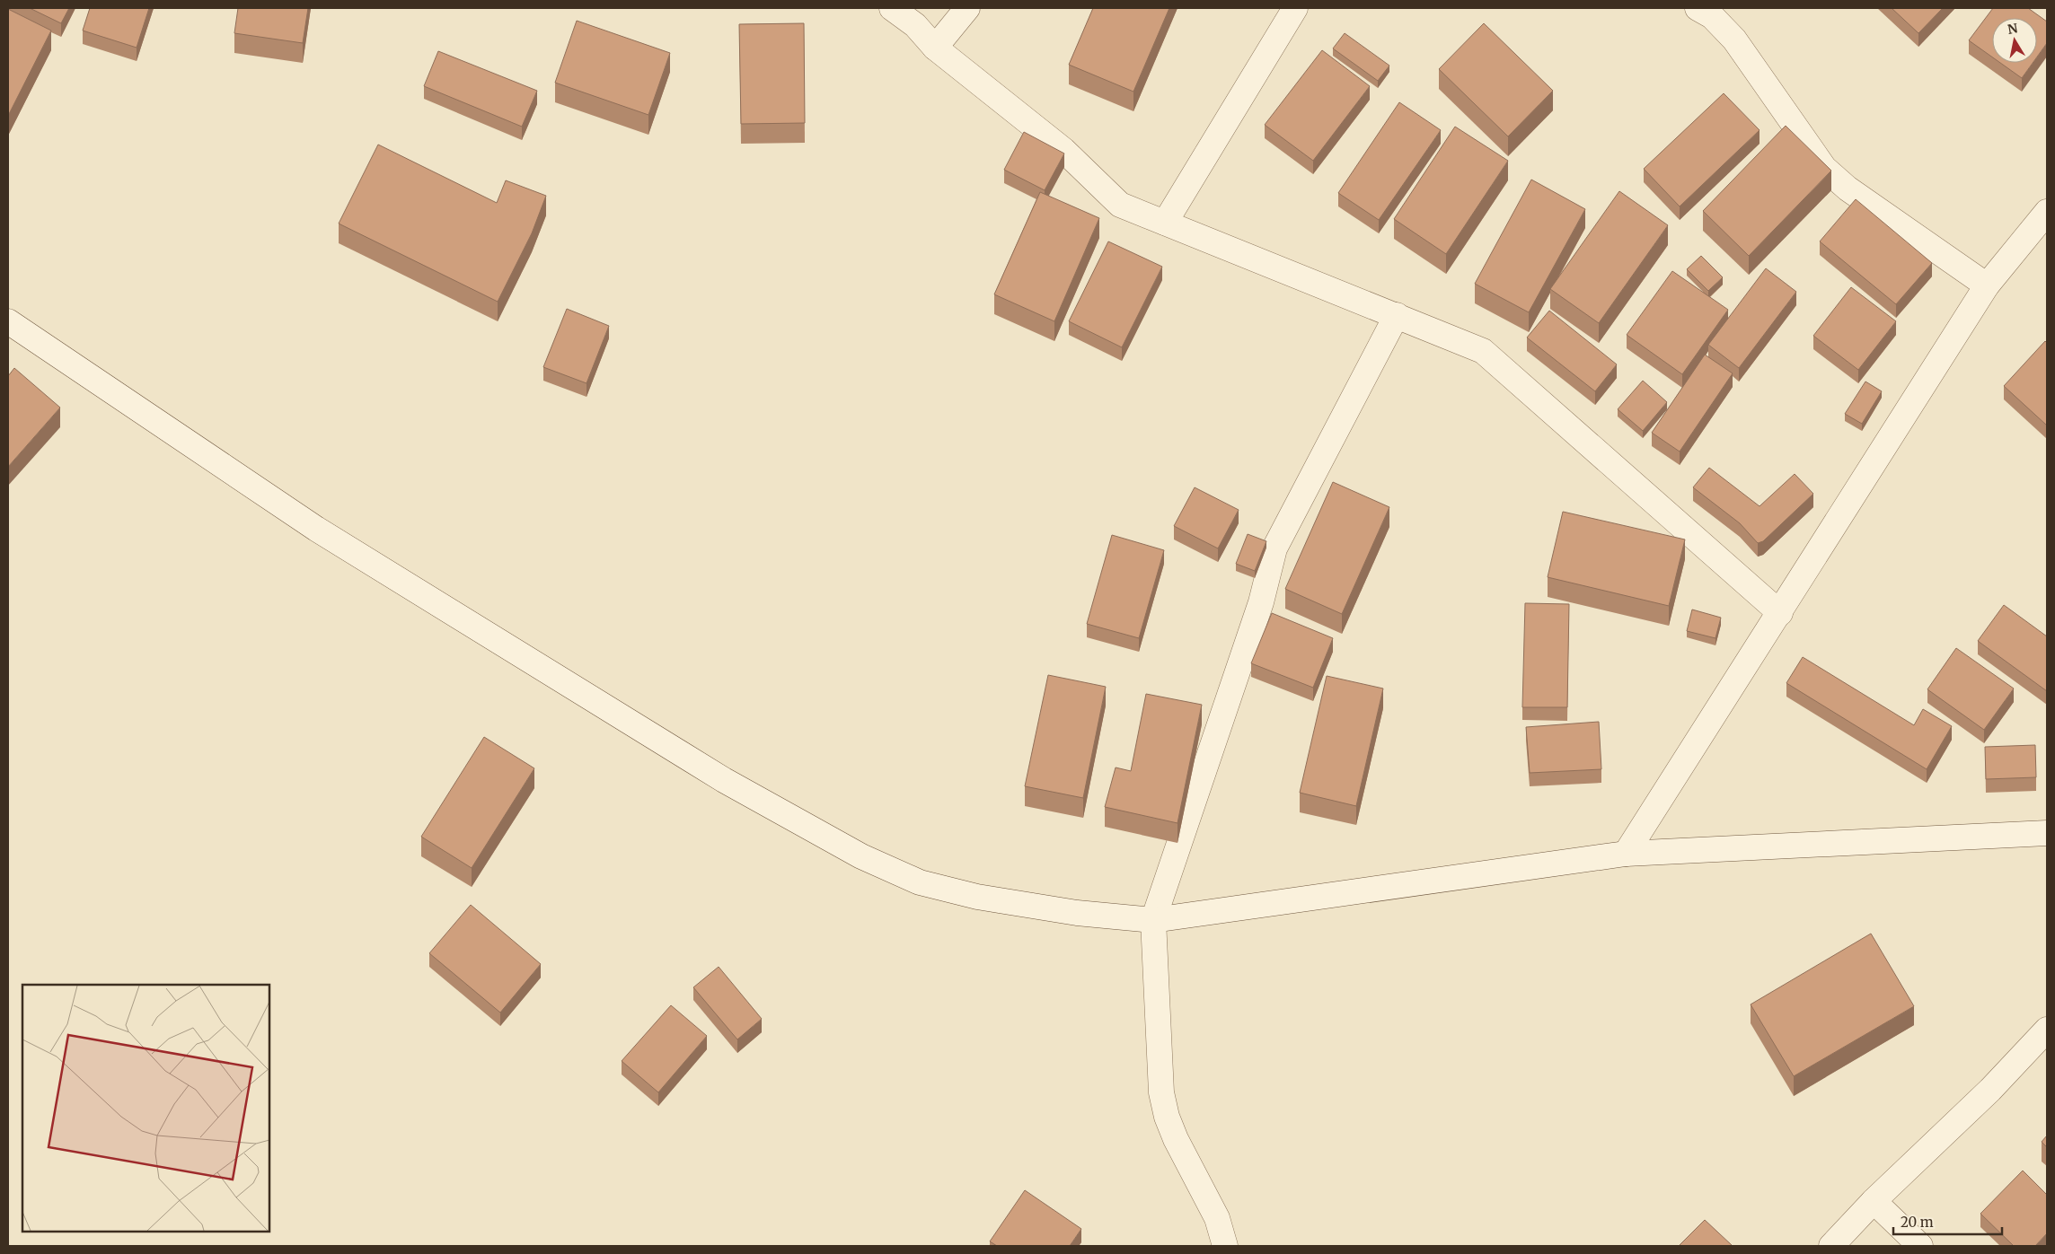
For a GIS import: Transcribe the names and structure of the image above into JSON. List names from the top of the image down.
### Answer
{
  "scale_bar": "20 m",
  "north": "top"
}
